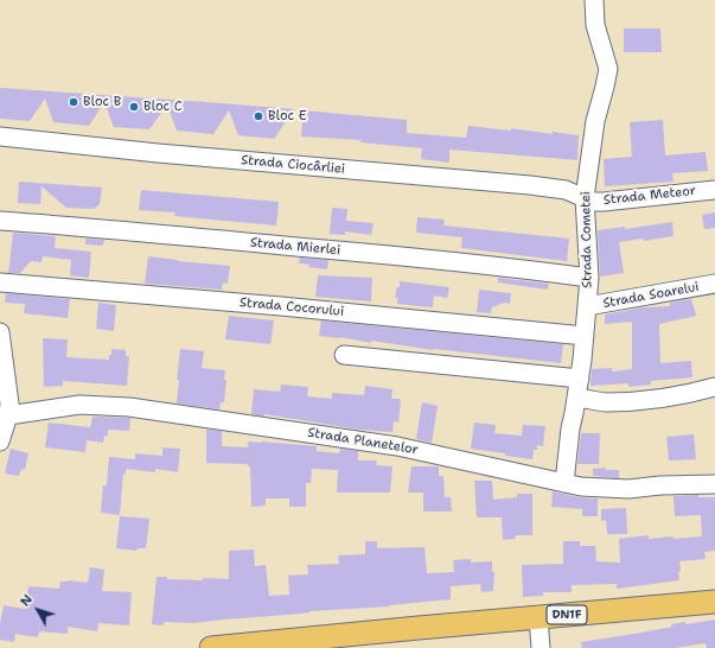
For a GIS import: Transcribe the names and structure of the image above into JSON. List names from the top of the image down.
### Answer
{
  "streets": {
    "main road": ["DN1F"],
    "street": [
      "Strada Ciocârliei",
      "Strada Meteor",
      "Strada Cometei",
      "Strada Mierlei",
      "Strada Soarelui",
      "Strada Cocorului",
      "Strada Planetelor"
    ]
  },
  "crossings": [
    ["Strada Ciocârliei", "Strada Meteor"],
    ["Strada Ciocârliei", "Strada Cometei"],
    ["Strada Meteor", "Strada Cometei"],
    ["Strada Cometei", "Strada Mierlei"],
    ["Strada Cometei", "Strada Soarelui"],
    ["Strada Cometei", "Strada Cocorului"],
    ["Strada Cometei", "Strada Planetelor"]
  ],
  "places": ["Bloc B", "Bloc C", "Bloc E"],
  "north": "top left"
}
